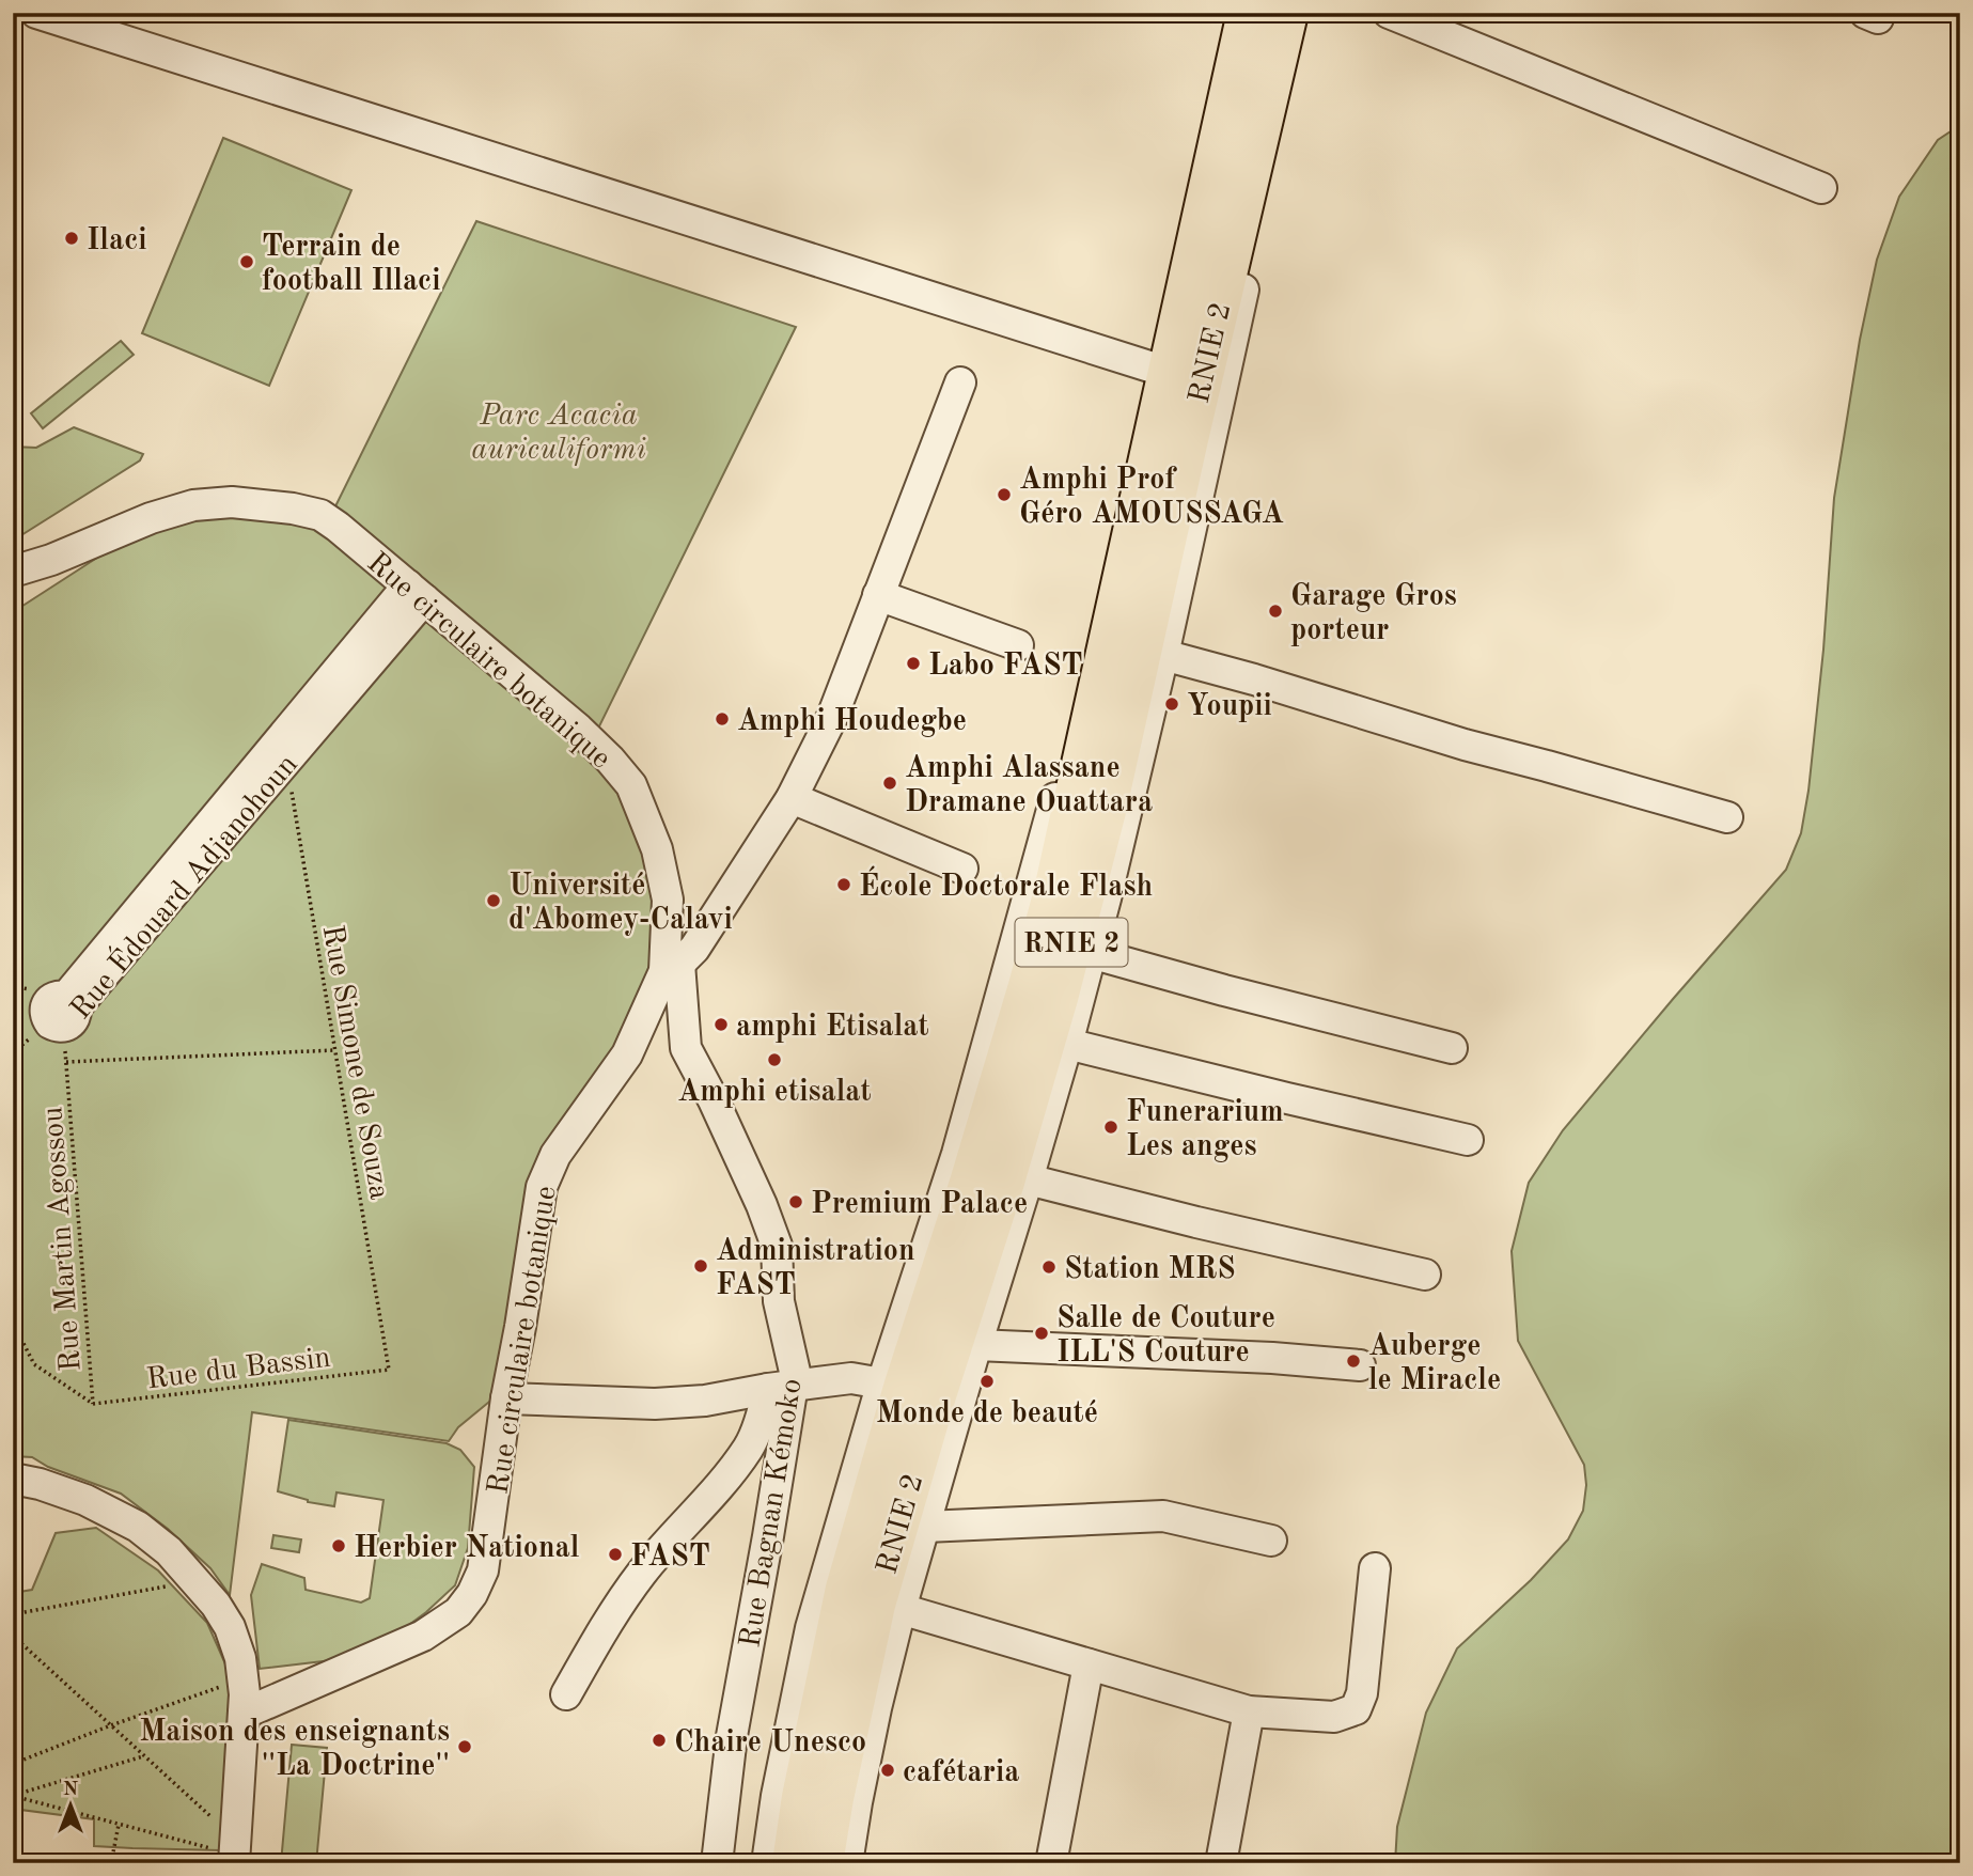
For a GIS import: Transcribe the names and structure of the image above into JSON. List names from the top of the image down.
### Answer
{
  "streets": {
    "highway": ["RNIE 2"],
    "street": ["Rue circulaire botanique", "Rue Édouard Adjanohoun", "Rue Bagnan Kémoko"],
    "path": ["Rue Simone de Souza", "Rue Martin Agossou", "Rue du Bassin"]
  },
  "crossings": [
    ["Rue circulaire botanique", "Rue Édouard Adjanohoun"],
    ["Rue circulaire botanique", "Rue Bagnan Kémoko"],
    ["Rue Édouard Adjanohoun", "Rue Simone de Souza"],
    ["Rue Édouard Adjanohoun", "Rue Martin Agossou"],
    ["Rue Simone de Souza", "Rue du Bassin"],
    ["Rue Martin Agossou", "Rue du Bassin"]
  ],
  "parks": ["Parc Acacia auriculiformi"],
  "places": [
    "Ilaci",
    "Terrain de football Illaci",
    "Amphi Prof Géro AMOUSSAGA",
    "Garage Gros porteur",
    "Labo FAST",
    "Youpii",
    "Amphi Houdegbe",
    "Amphi Alassane Dramane Ouattara",
    "École Doctorale Flash",
    "Université d'Abomey-Calavi",
    "amphi Etisalat",
    "Amphi etisalat",
    "Funerarium Les anges",
    "Premium Palace",
    "Administration FAST",
    "Station MRS",
    "Salle de Couture ILL'S Couture",
    "Auberge le Miracle",
    "Monde de beauté",
    "Herbier National",
    "FAST",
    "Chaire Unesco",
    "Maison des enseignants ''La Doctrine''",
    "cafétaria"
  ],
  "north": "top"
}
